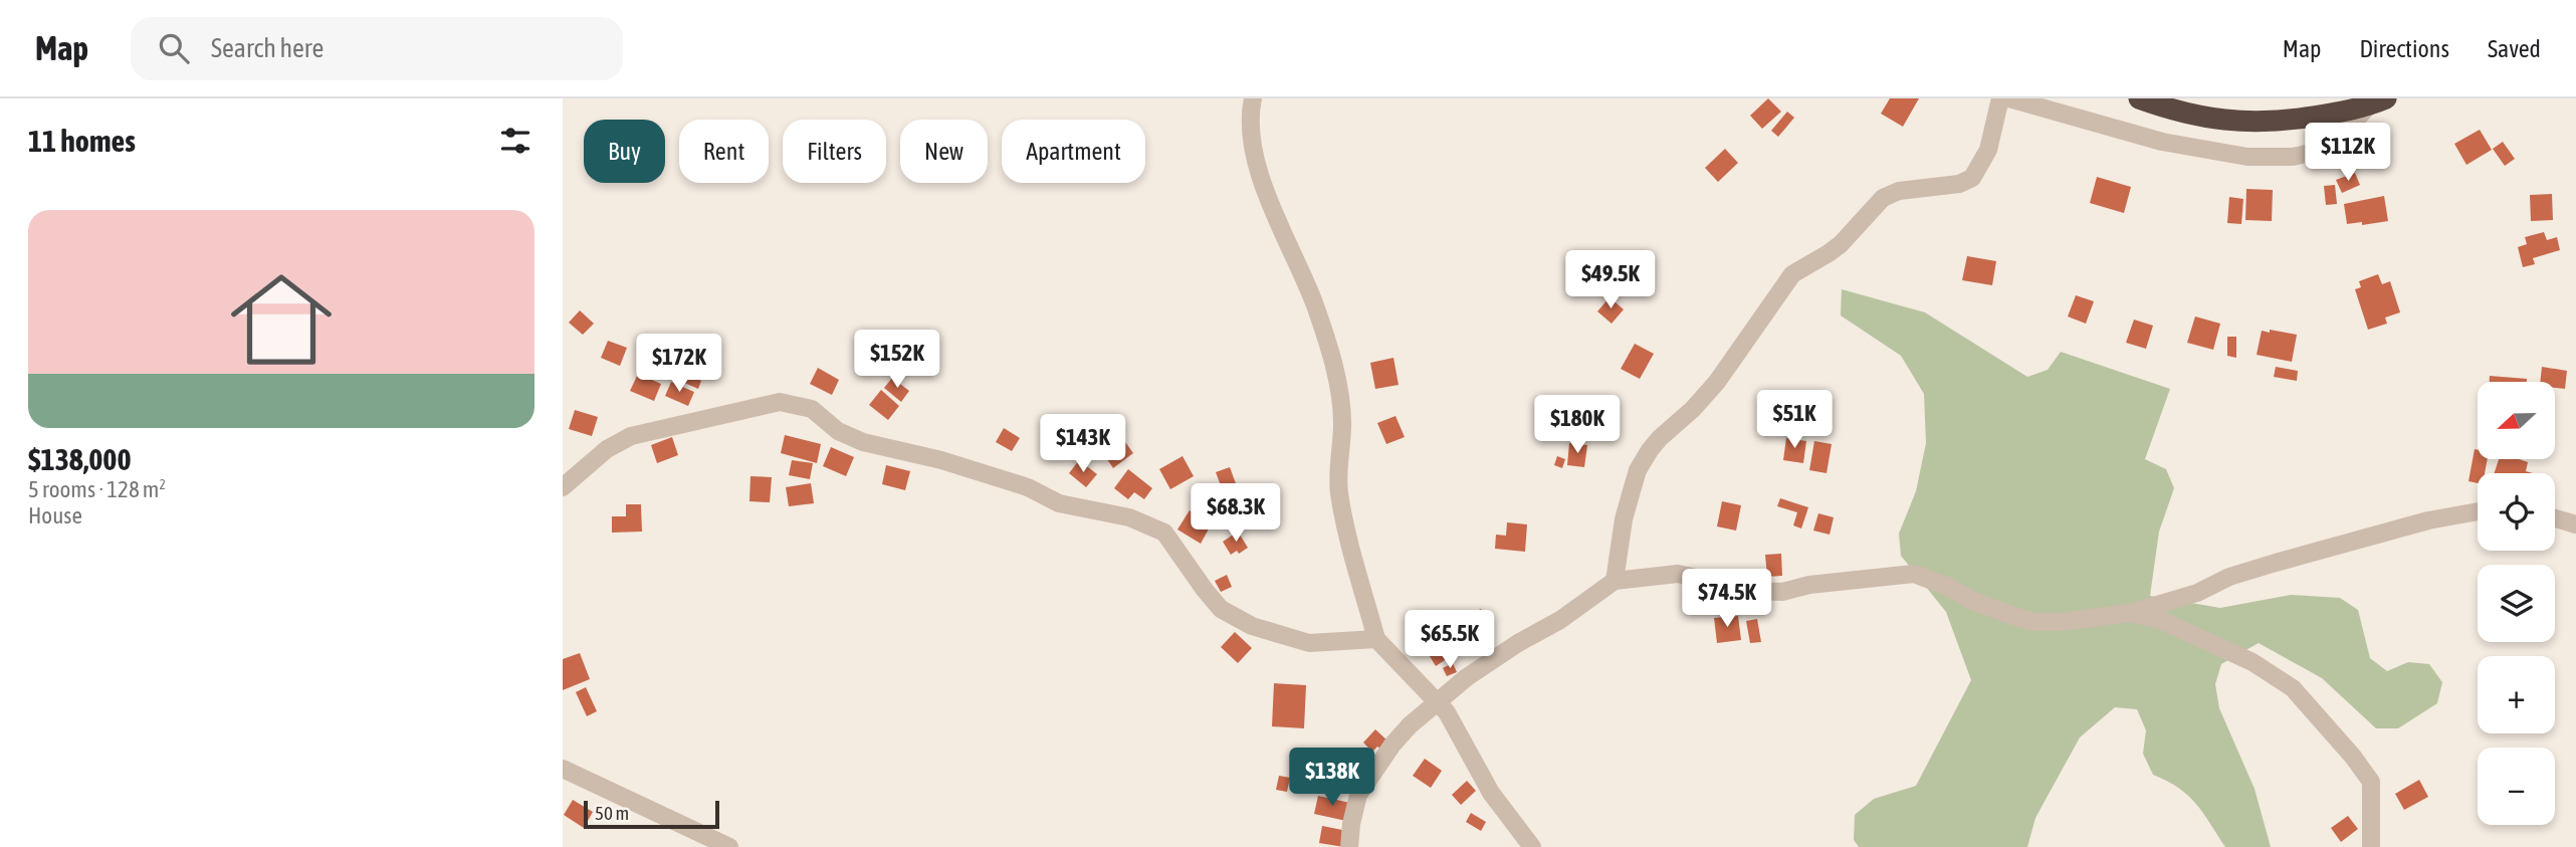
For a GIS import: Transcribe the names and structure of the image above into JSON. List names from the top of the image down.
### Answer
{
  "scale_bar": "50 m",
  "north": "left",
  "page": {
    "header": "Map",
    "search": "Search here",
    "nav": ["Map", "Directions", "Saved"],
    "heading": "11 homes",
    "chip": [
      "Buy",
      "Rent",
      "Filters",
      "New",
      "Apartment"
    ],
    "price": [
      "$112K",
      "$49.5K",
      "$152K",
      "$172K",
      "$51K",
      "$180K",
      "$143K",
      "$68.3K",
      "$74.5K",
      "$65.5K",
      "$138K"
    ],
    "list": [
      {
        "name": "$138,000",
        "note": "5 rooms · 128 m² · House"
      }
    ],
    "map_buttons": ["+", "−"],
    "scale": "50 m"
  }
}
